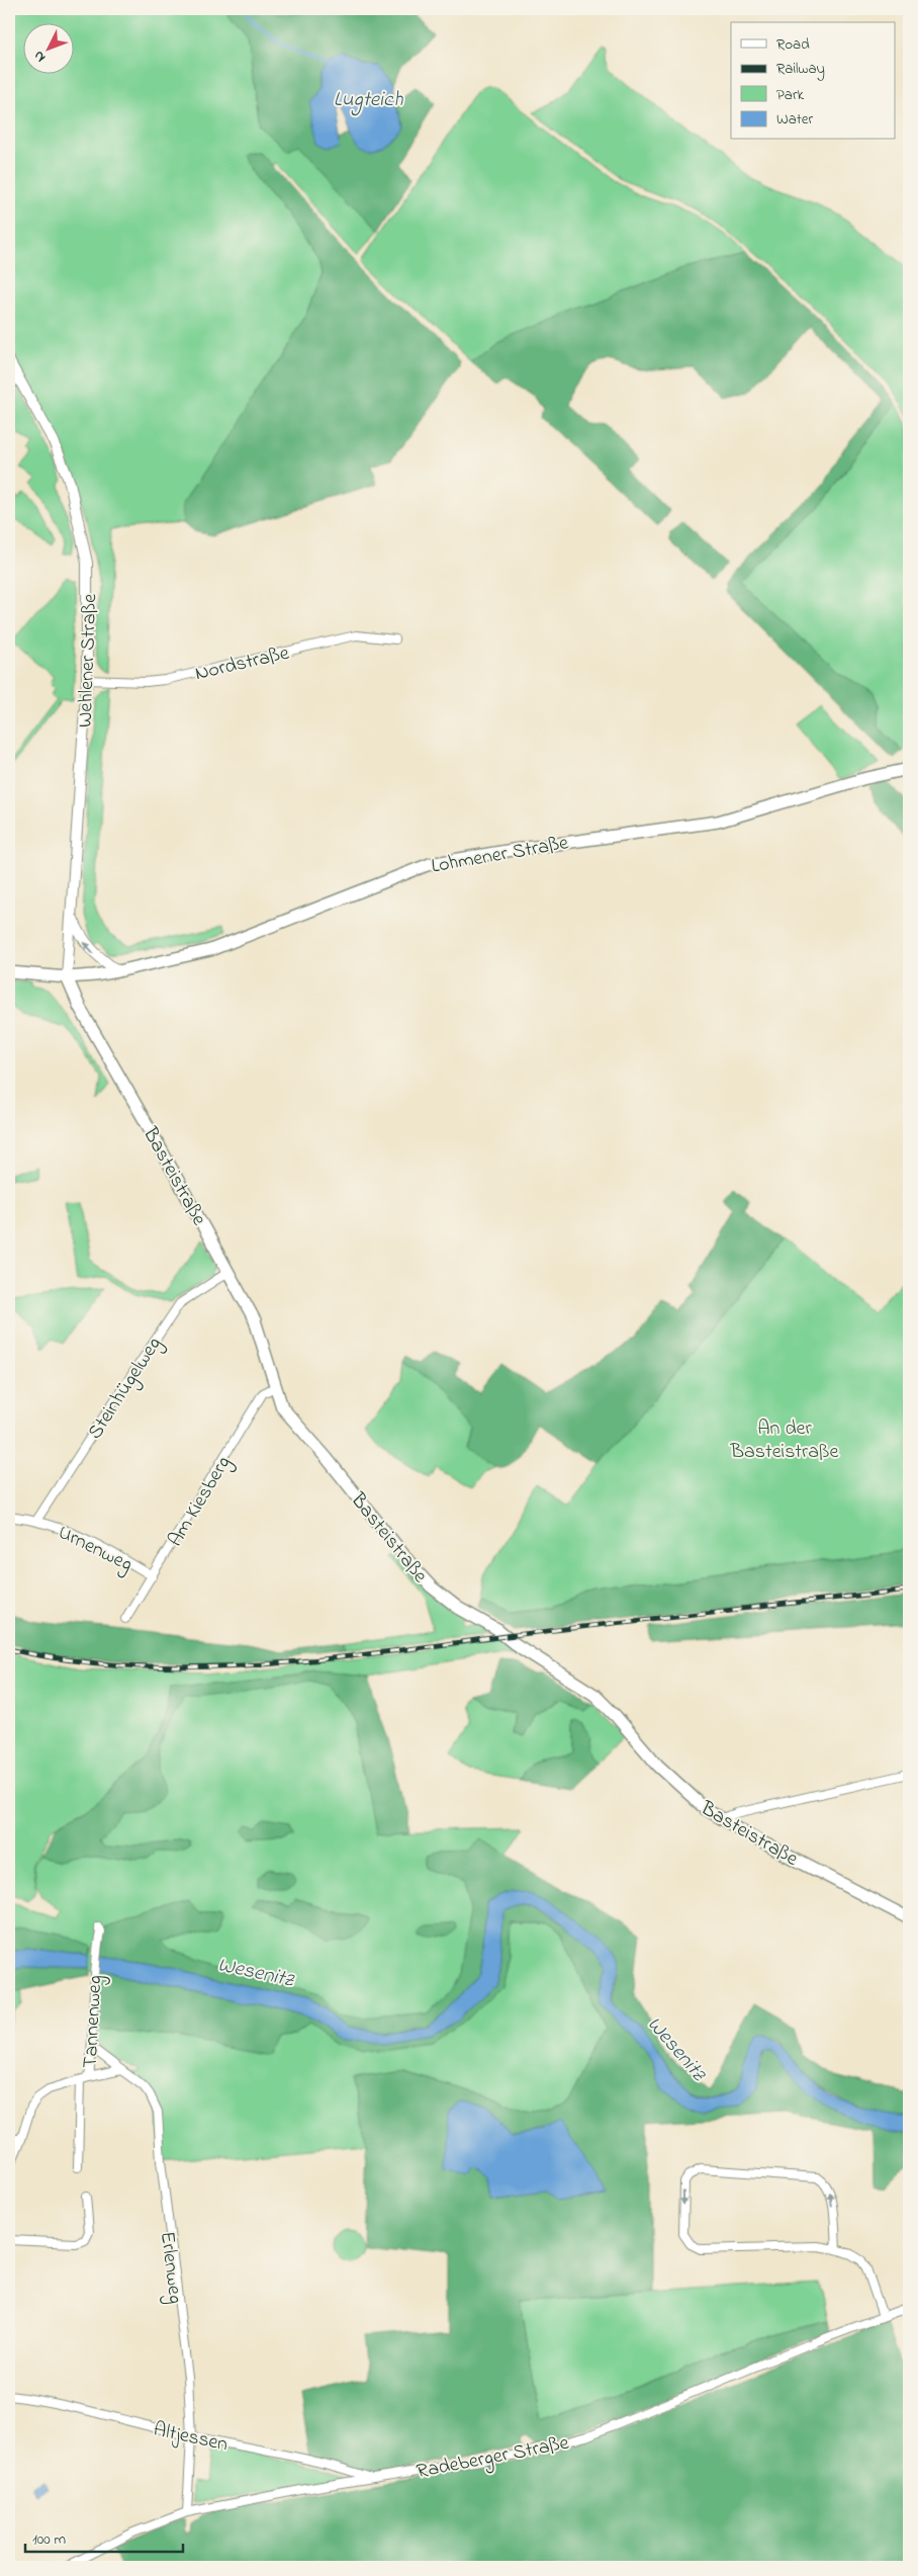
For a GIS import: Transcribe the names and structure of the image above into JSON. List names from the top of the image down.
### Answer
{
  "streets": {
    "main road": ["Lohmener Straße", "Basteistraße"],
    "street": [
      "Wehlener Straße",
      "Nordstraße",
      "Steinhügelweg",
      "Am Kiesberg",
      "Urnenweg",
      "Tannenweg",
      "Erlenweg",
      "Altjessen",
      "Radeberger Straße"
    ]
  },
  "crossings": [
    ["Wehlener Straße", "Nordstraße"],
    ["Wehlener Straße", "Lohmener Straße"],
    ["Wehlener Straße", "Basteistraße"],
    ["Lohmener Straße", "Basteistraße"],
    ["Basteistraße", "Steinhügelweg"],
    ["Basteistraße", "Am Kiesberg"],
    ["Steinhügelweg", "Urnenweg"],
    ["Am Kiesberg", "Urnenweg"],
    ["Tannenweg", "Erlenweg"],
    ["Erlenweg", "Altjessen"],
    ["Erlenweg", "Radeberger Straße"],
    ["Altjessen", "Radeberger Straße"]
  ],
  "water": ["Lugteich", "Wesenitz"],
  "parks": ["An der Basteistraße"],
  "legend": [
    "Road",
    "Railway",
    "Park",
    "Water"
  ],
  "scale_bar": "100 m",
  "north": "bottom left"
}
